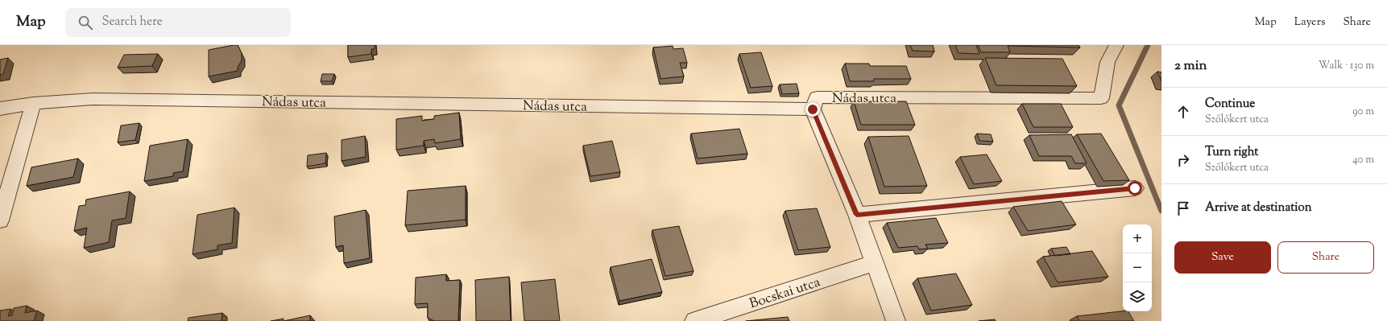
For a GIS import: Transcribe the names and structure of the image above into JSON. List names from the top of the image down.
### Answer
{
  "streets": {
    "street": ["Nádas utca", "Bocskai utca"]
  },
  "page": {
    "header": "Map",
    "search": "Search here",
    "nav": ["Map", "Layers", "Share"],
    "heading": ["2 min", "Walk · 130 m"],
    "list": [
      ["Continue", "Szőlőkert utca", "90 m"],
      ["Turn right", "Szőlőkert utca", "40 m"],
      "Arrive at destination"
    ],
    "map_buttons": ["+", "−"],
    "buttons": ["Save", "Share"]
  }
}
